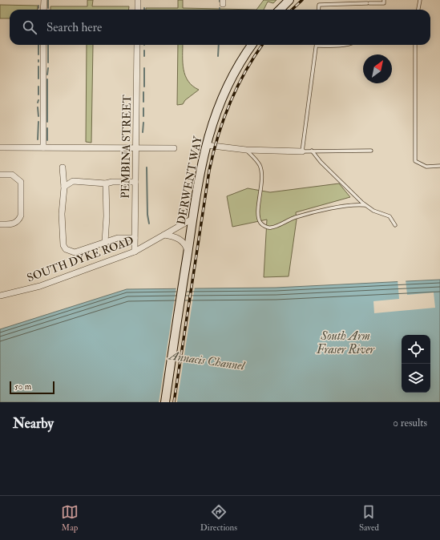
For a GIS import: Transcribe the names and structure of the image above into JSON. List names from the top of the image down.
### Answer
{
  "streets": {
    "main road": ["DERWENT WAY"],
    "street": ["PEMBINA STREET", "SOUTH DYKE ROAD"]
  },
  "crossings": [
    ["PEMBINA STREET", "SOUTH DYKE ROAD"],
    ["DERWENT WAY", "SOUTH DYKE ROAD"]
  ],
  "water": ["South Arm Fraser River", "Annacis Channel"],
  "scale_bar": "50 m",
  "north": "top right",
  "page": {
    "search": "Search here",
    "scale": "50 m",
    "heading": ["Nearby", "0 results"],
    "nav": ["Map", "Directions", "Saved"]
  }
}
